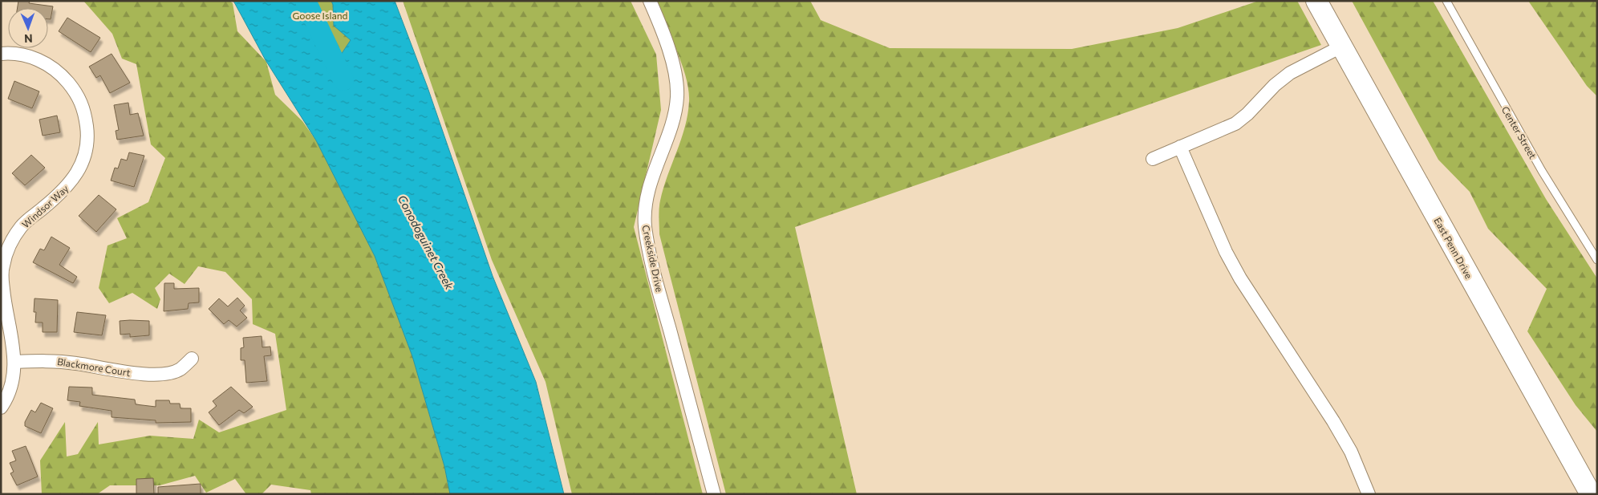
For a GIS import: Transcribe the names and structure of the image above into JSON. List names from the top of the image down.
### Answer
{
  "streets": {
    "main road": ["East Penn Drive"],
    "street": ["Windsor Way", "Creekside Drive", "Blackmore Court"],
    "lane": ["Center Street"]
  },
  "crossings": [
    ["Windsor Way", "Blackmore Court"]
  ],
  "water": ["Conodoguinet Creek"],
  "parks": ["Goose Island"],
  "north": "bottom"
}
